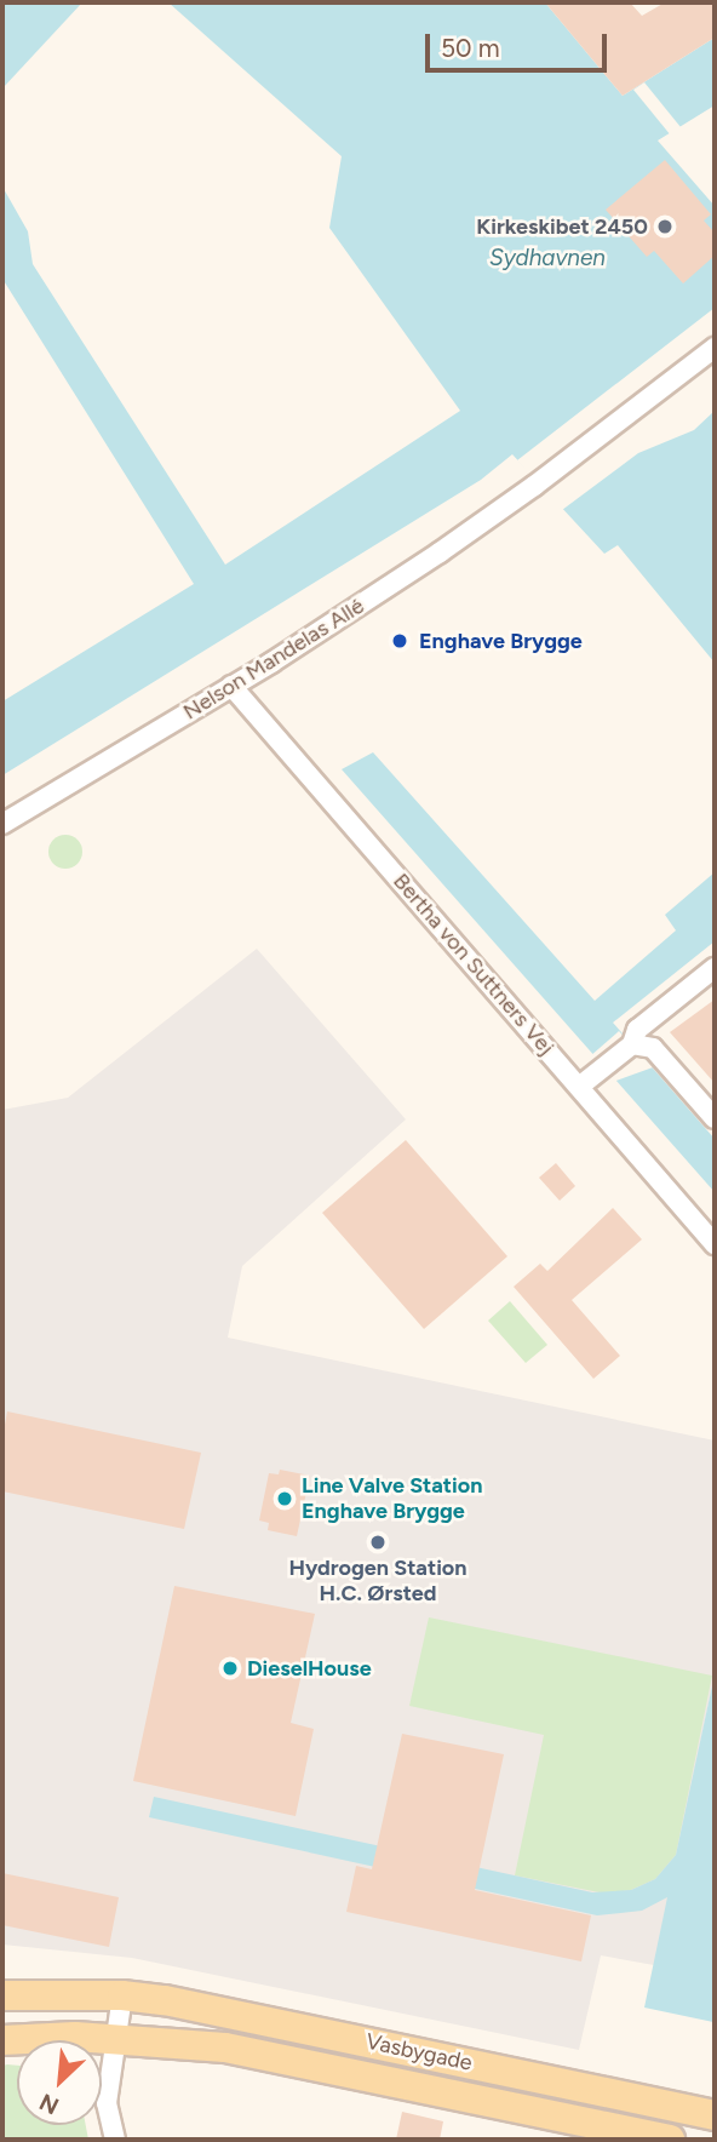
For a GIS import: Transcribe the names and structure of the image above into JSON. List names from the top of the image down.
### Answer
{
  "streets": {
    "main road": ["Vasbygade"],
    "street": ["Nelson Mandelas Allé", "Bertha von Suttners Vej"]
  },
  "crossings": [
    ["Nelson Mandelas Allé", "Bertha von Suttners Vej"]
  ],
  "water": ["Sydhavnen"],
  "places": [
    "Kirkeskibet 2450",
    "Enghave Brygge",
    "Line Valve Station Enghave Brygge",
    "Hydrogen Station H.C. Ørsted",
    "DieselHouse"
  ],
  "scale_bar": "50 m",
  "north": "bottom left"
}
